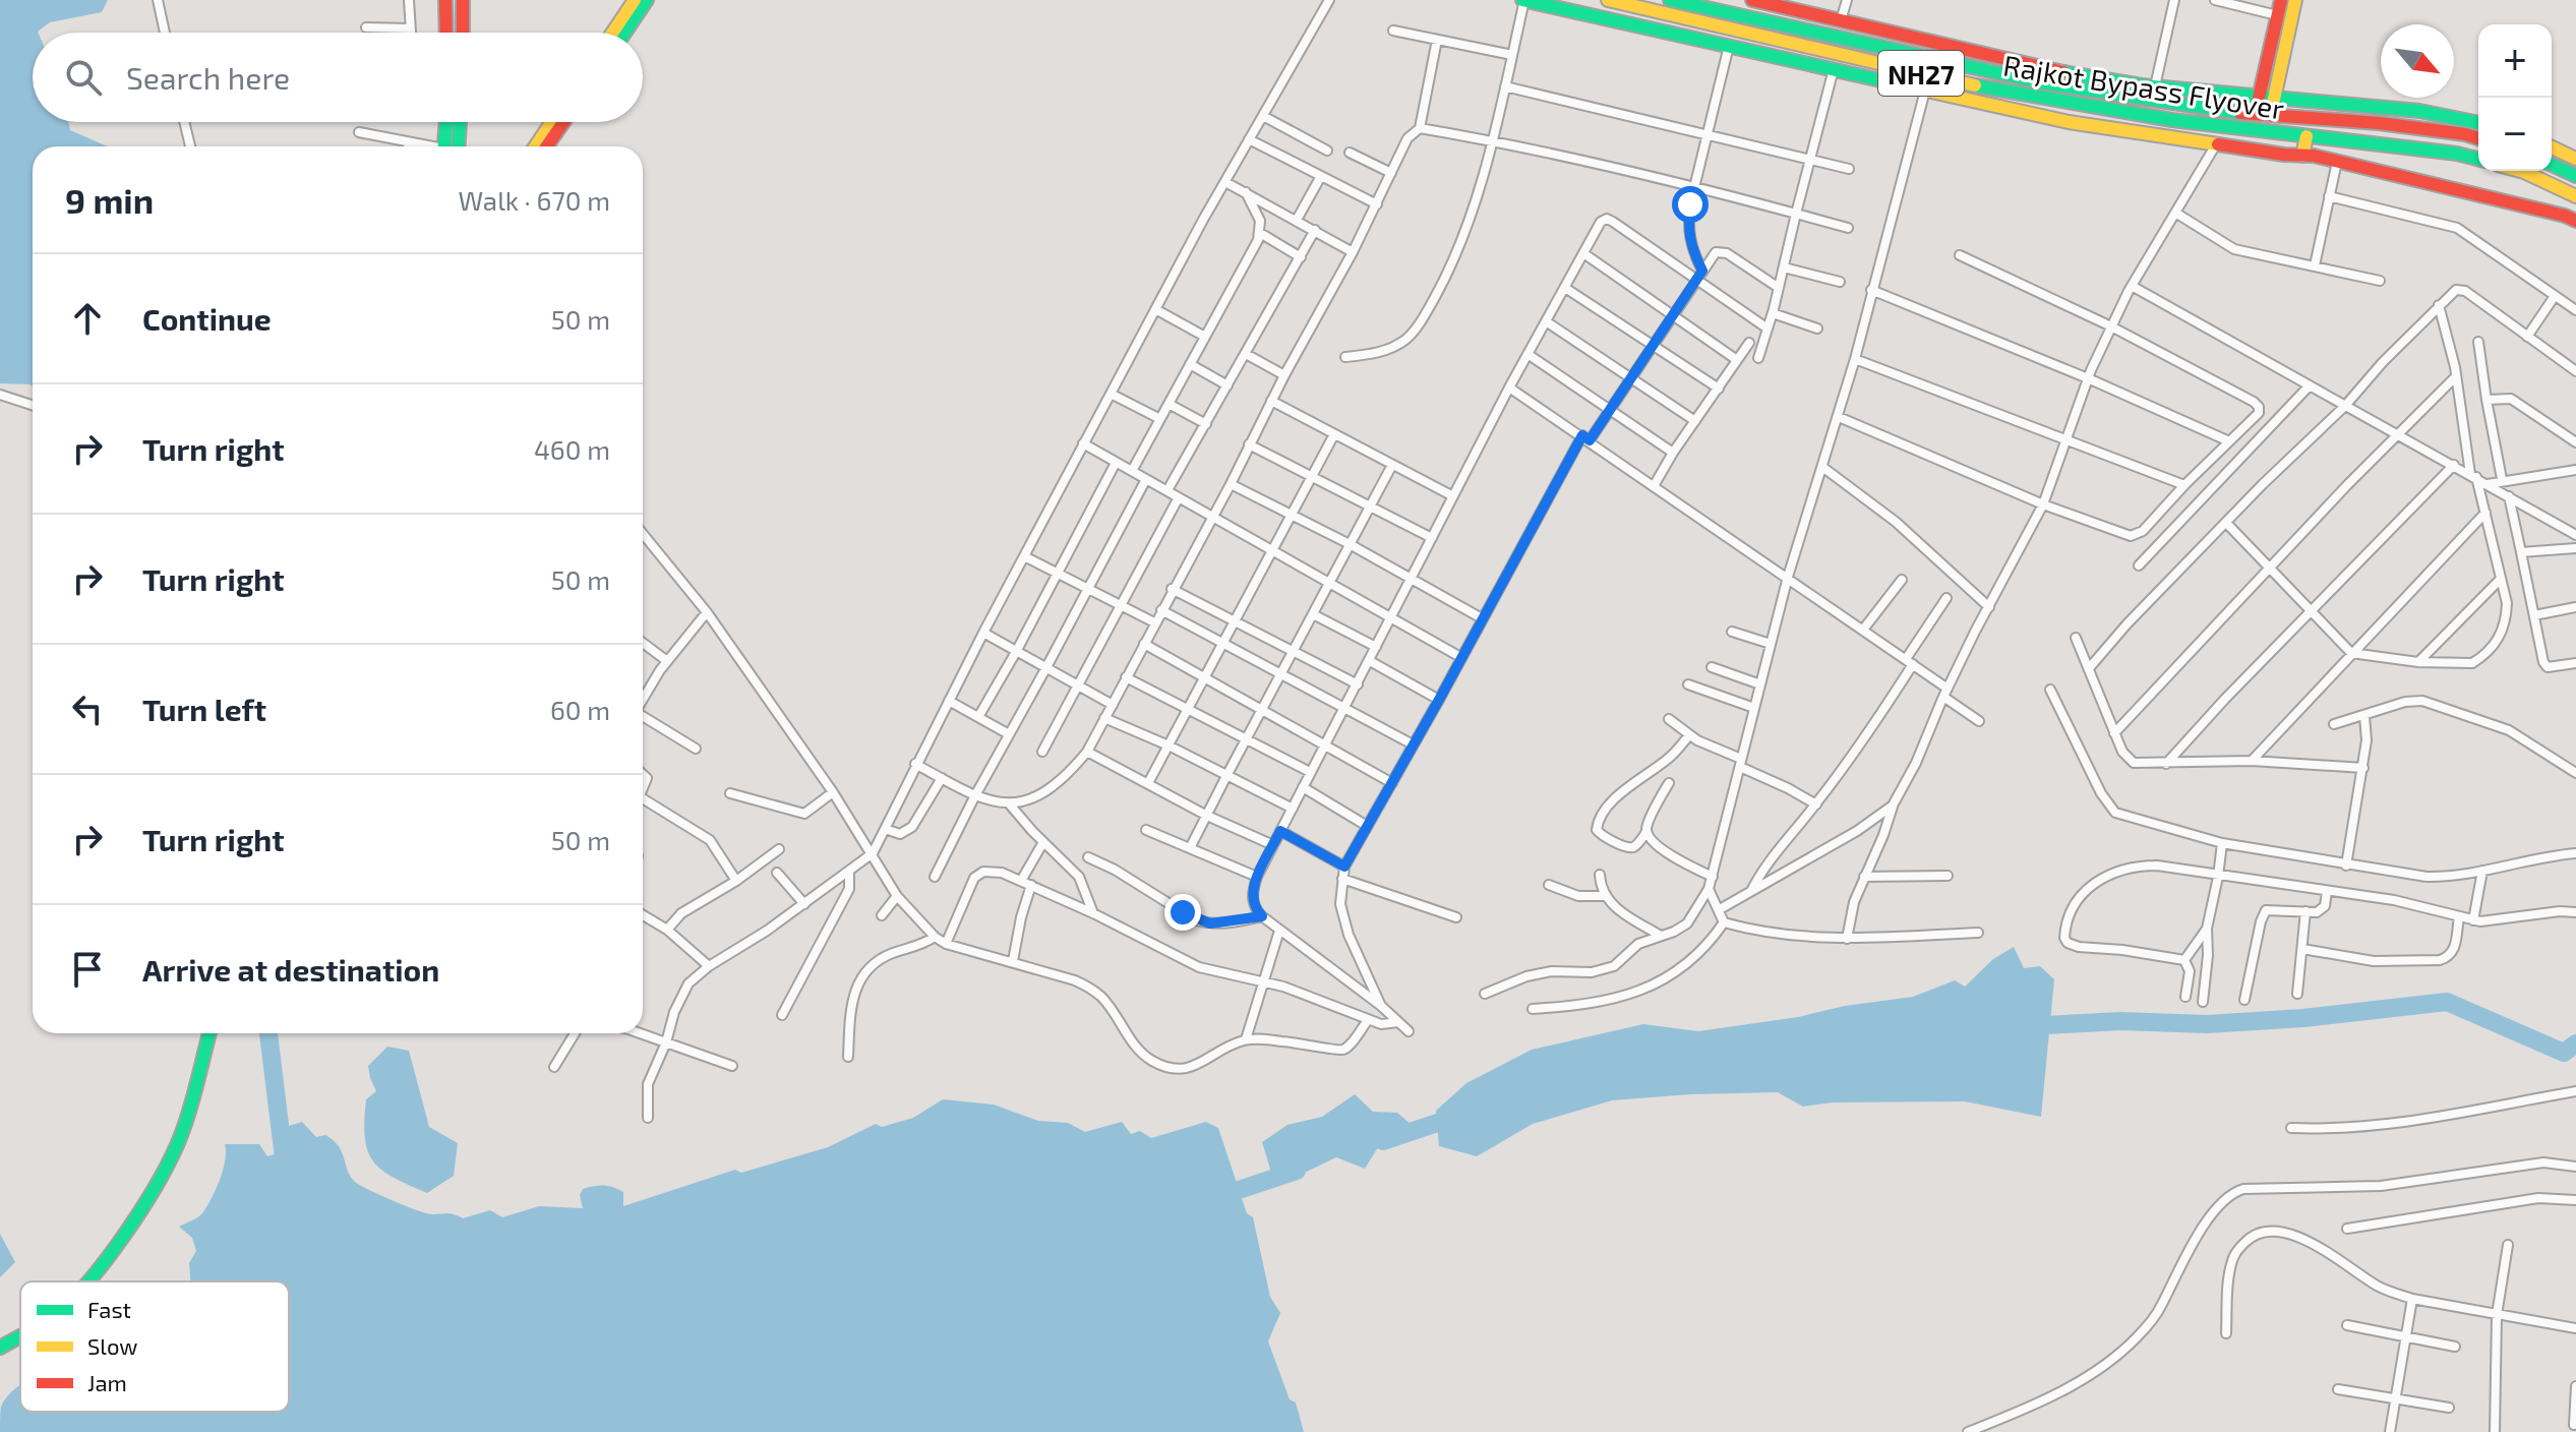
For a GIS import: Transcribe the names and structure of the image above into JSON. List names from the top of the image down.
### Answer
{
  "streets": {
    "main road": ["NH27", "Rajkot Bypass Flyover"]
  },
  "crossings": [
    ["NH27", "Rajkot Bypass Flyover"]
  ],
  "legend": ["Fast", "Slow", "Jam"],
  "north": "bottom right",
  "page": {
    "map_buttons": ["+", "−"],
    "search": "Search here",
    "heading": ["9 min", "Walk · 670 m"],
    "list": [
      ["Continue", "50 m"],
      ["Turn right", "460 m"],
      ["Turn right", "50 m"],
      ["Turn left", "60 m"],
      ["Turn right", "50 m"],
      "Arrive at destination"
    ]
  }
}
